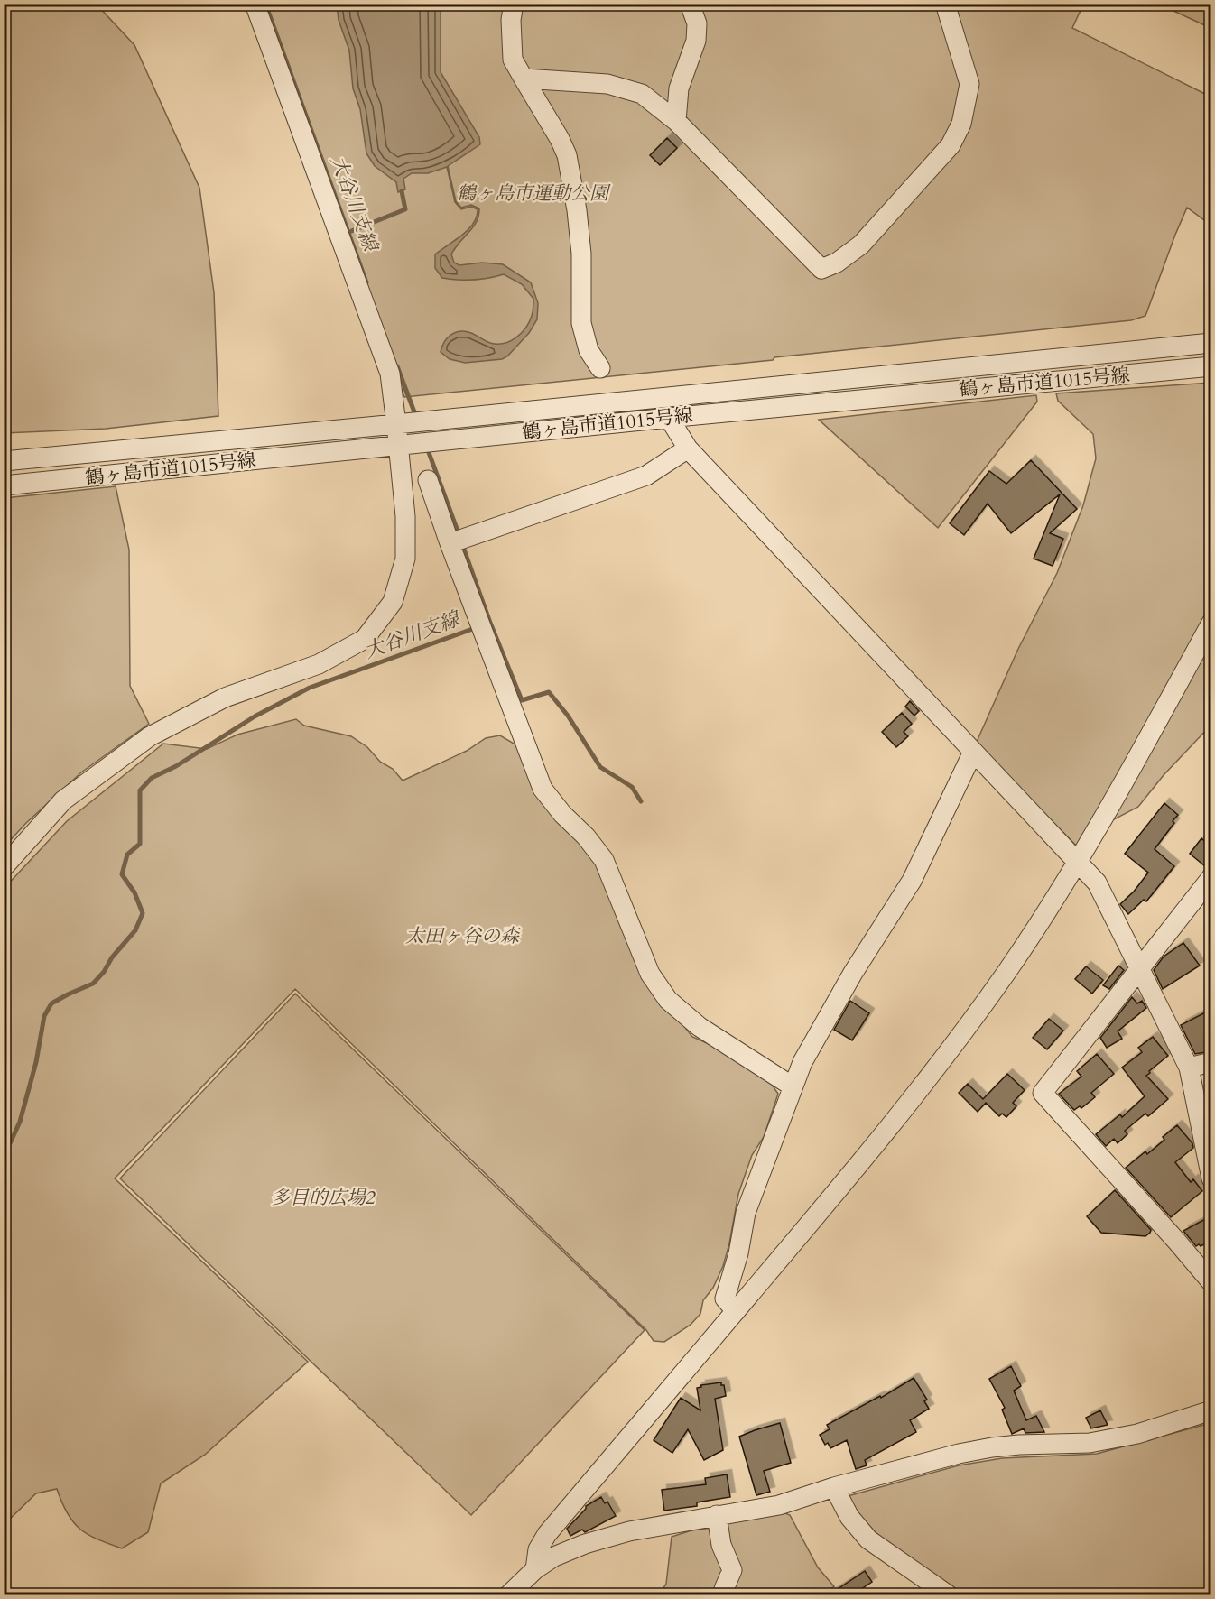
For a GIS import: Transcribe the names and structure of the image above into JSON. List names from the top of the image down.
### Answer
{
  "streets": {
    "street": ["鶴ヶ島市道1015号線"]
  },
  "water": ["大谷川支線"],
  "parks": ["鶴ヶ島市運動公園", "太田ヶ谷の森", "多目的広場2"]
}
